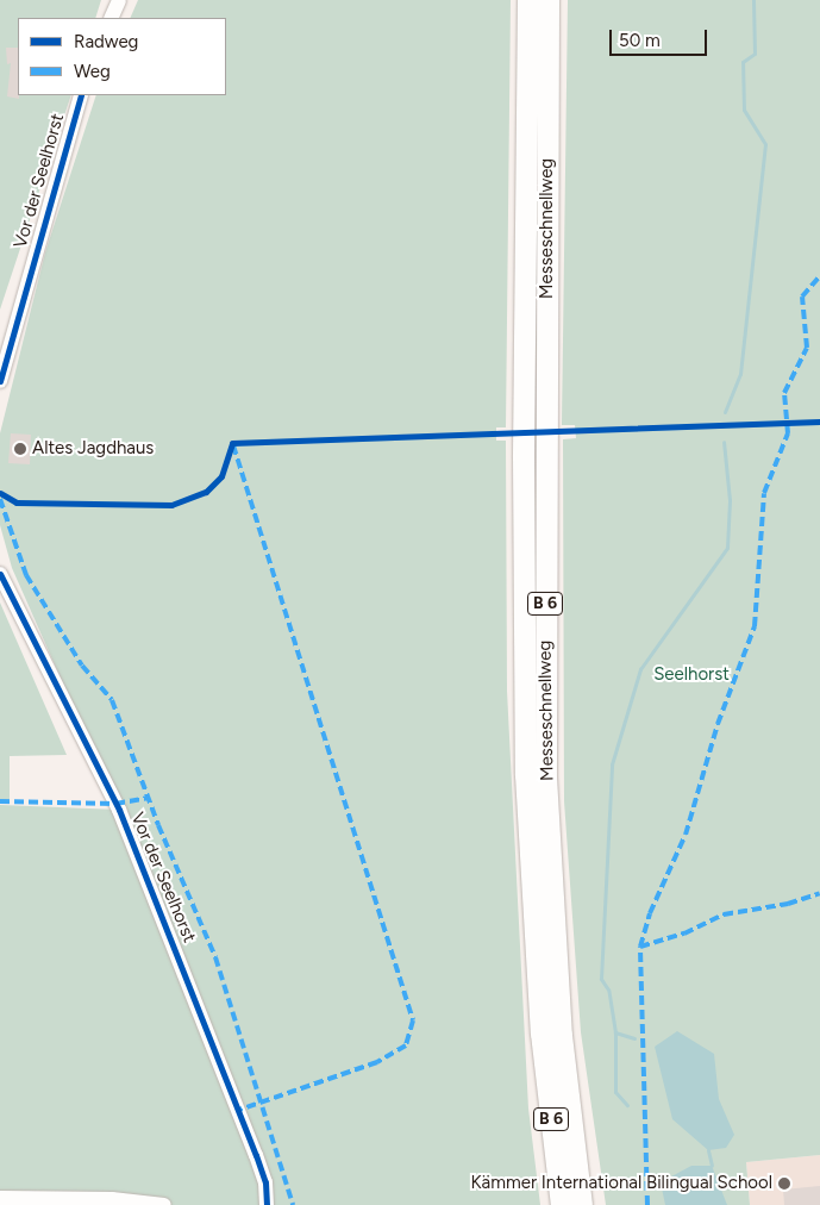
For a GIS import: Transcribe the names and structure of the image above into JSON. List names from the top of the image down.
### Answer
{
  "streets": {
    "highway": ["Messeschnellweg", "B 6"],
    "street": ["Vor der Seelhorst"]
  },
  "parks": ["Seelhorst"],
  "places": ["Altes Jagdhaus", "Kämmer International Bilingual School"],
  "legend": ["Radweg", "Weg"],
  "scale_bar": "50 m"
}
